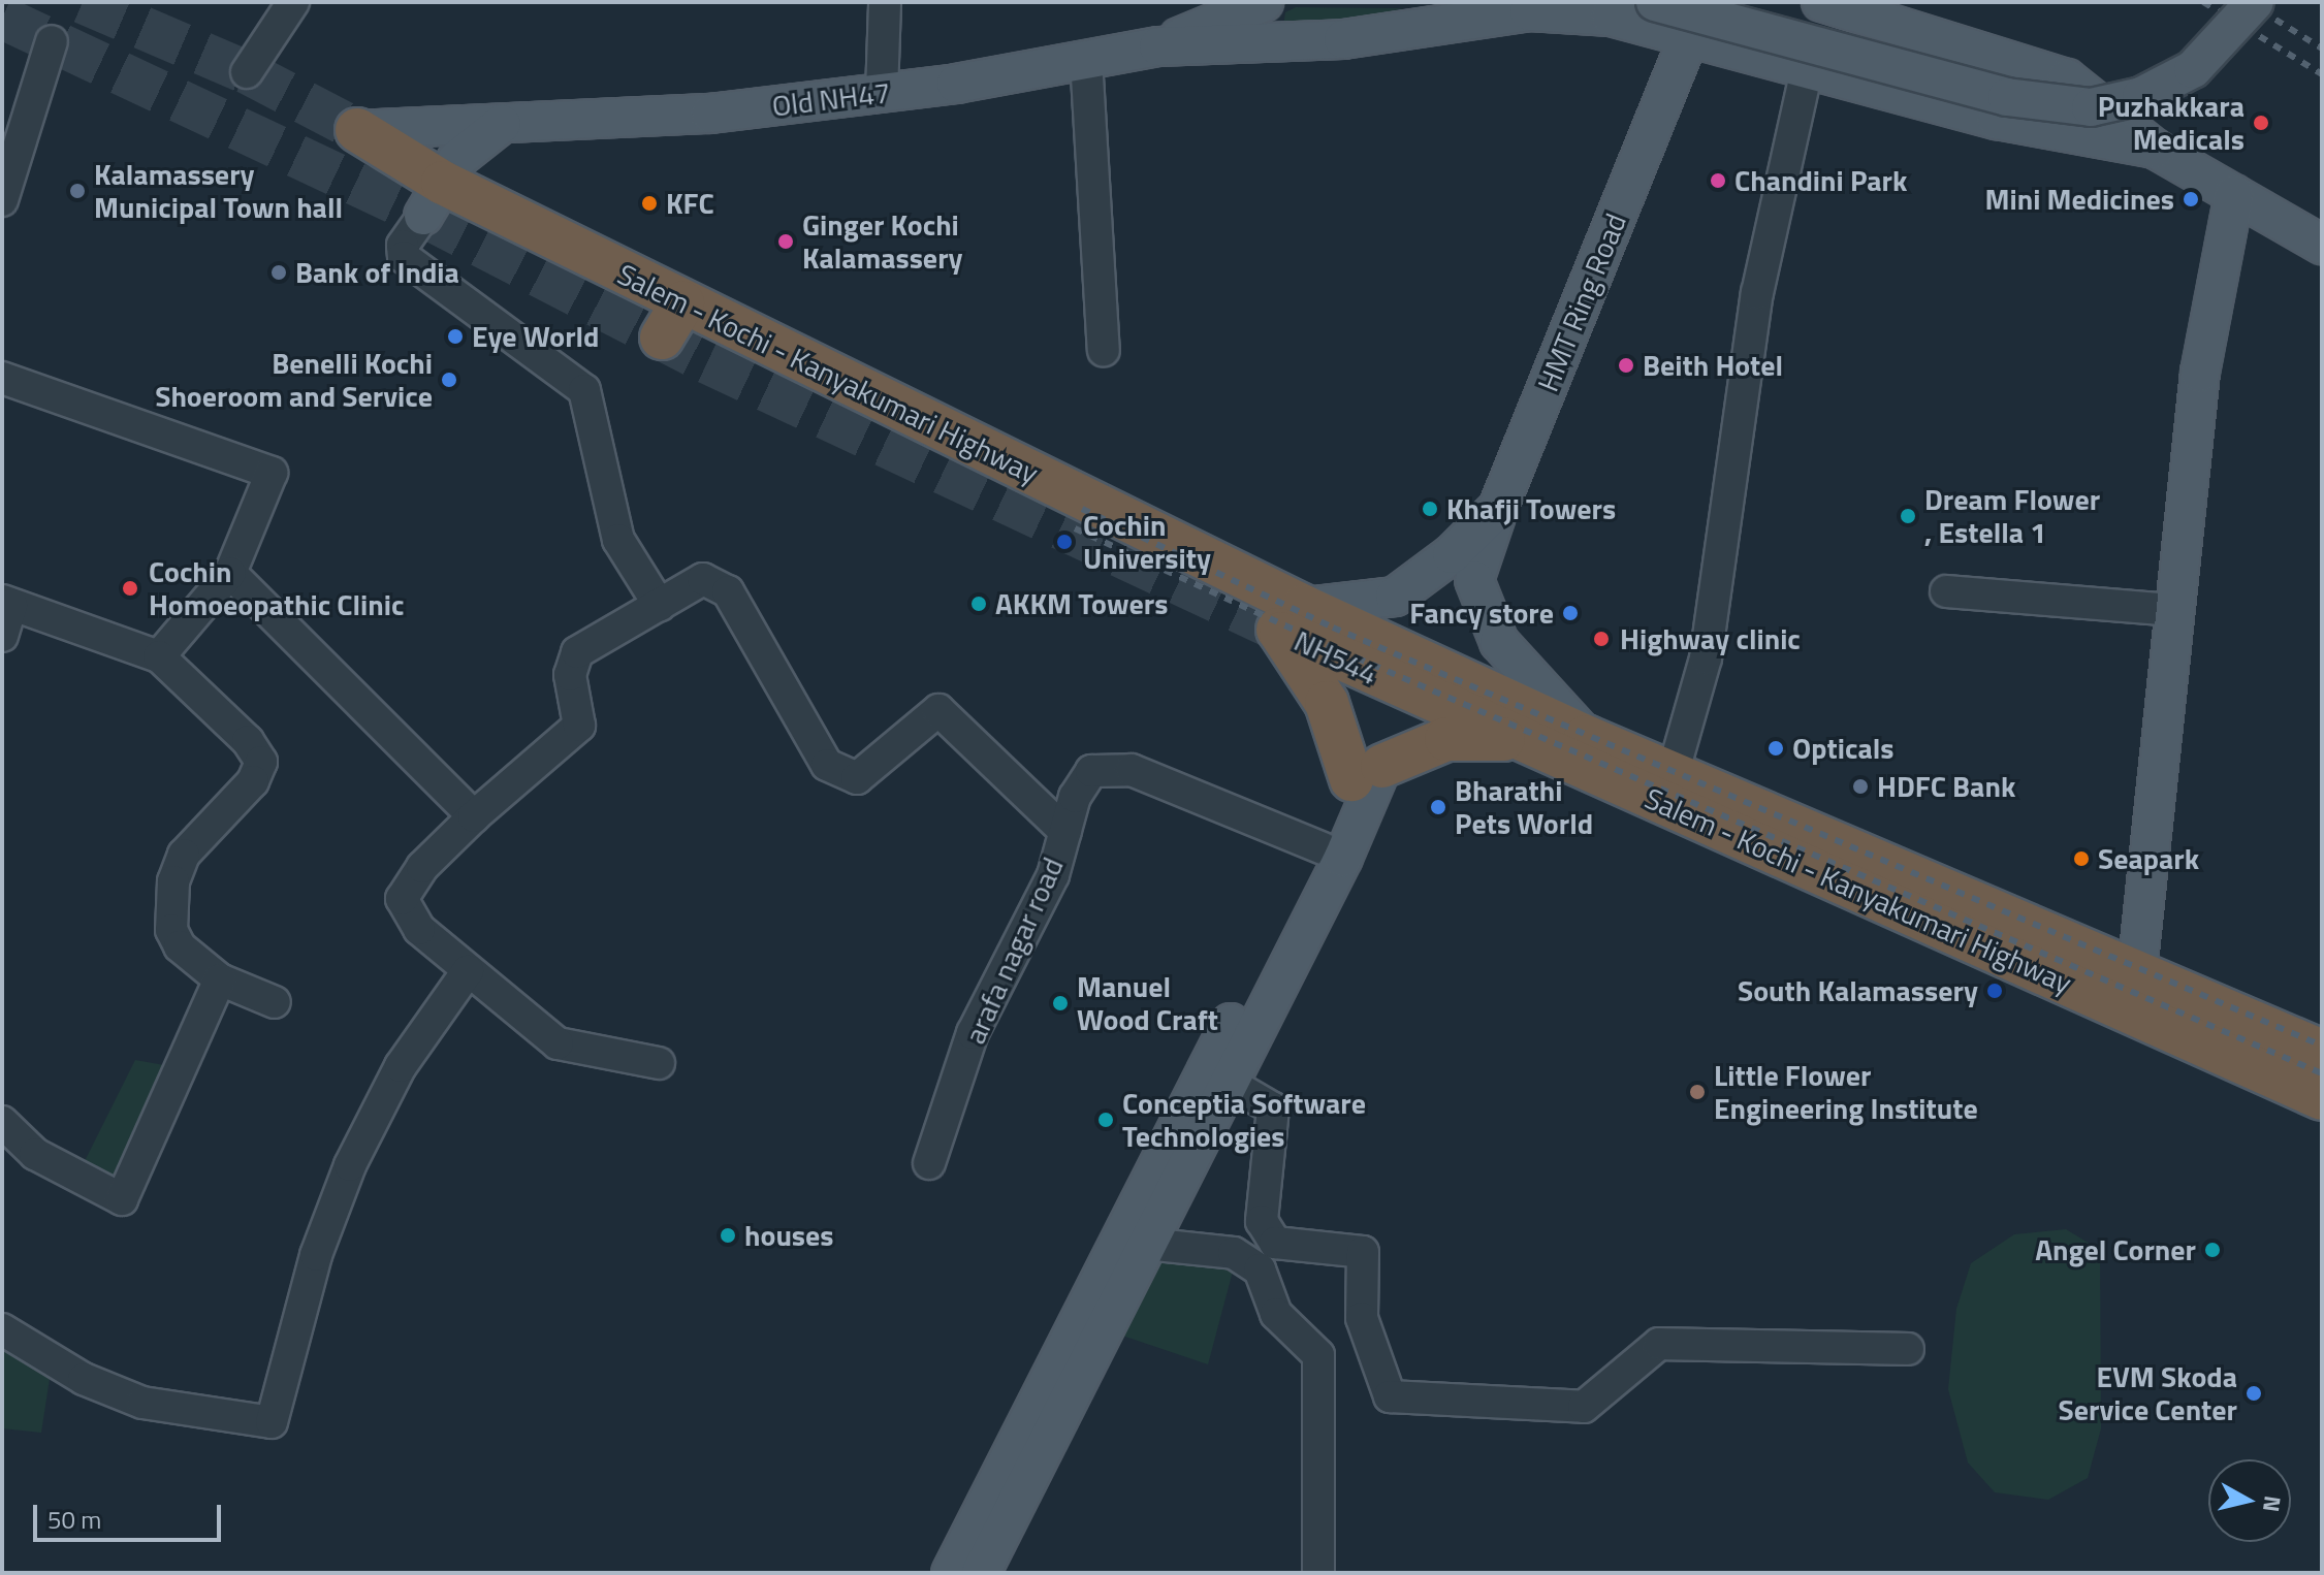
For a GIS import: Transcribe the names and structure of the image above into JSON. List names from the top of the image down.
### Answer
{
  "streets": {
    "highway": ["Salem - Kochi - Kanyakumari Highway", "NH544"],
    "main road": ["Old NH47", "HMT Ring Road"],
    "street": ["arafa nagar road"]
  },
  "crossings": [
    ["Old NH47", "HMT Ring Road"],
    ["Old NH47", "Salem - Kochi - Kanyakumari Highway"],
    ["HMT Ring Road", "Salem - Kochi - Kanyakumari Highway"],
    ["HMT Ring Road", "NH544"],
    ["Salem - Kochi - Kanyakumari Highway", "NH544"]
  ],
  "places": [
    "Puzhakkara Medicals",
    "Chandini Park",
    "Kalamassery Municipal Town hall",
    "Mini Medicines",
    "KFC",
    "Ginger Kochi Kalamassery",
    "Bank of India",
    "Eye World",
    "Beith Hotel",
    "Benelli Kochi Shoeroom and Service",
    "Khafji Towers",
    "Dream Flower , Estella 1",
    "Cochin University",
    "Cochin Homoeopathic Clinic",
    "AKKM Towers",
    "Fancy store",
    "Highway clinic",
    "Opticals",
    "HDFC Bank",
    "Bharathi Pets World",
    "Seapark",
    "South Kalamassery",
    "Manuel Wood Craft",
    "Little Flower Engineering Institute",
    "Conceptia Software Technologies",
    "houses",
    "Angel Corner",
    "EVM Skoda Service Center"
  ],
  "scale_bar": "50 m",
  "north": "right"
}
